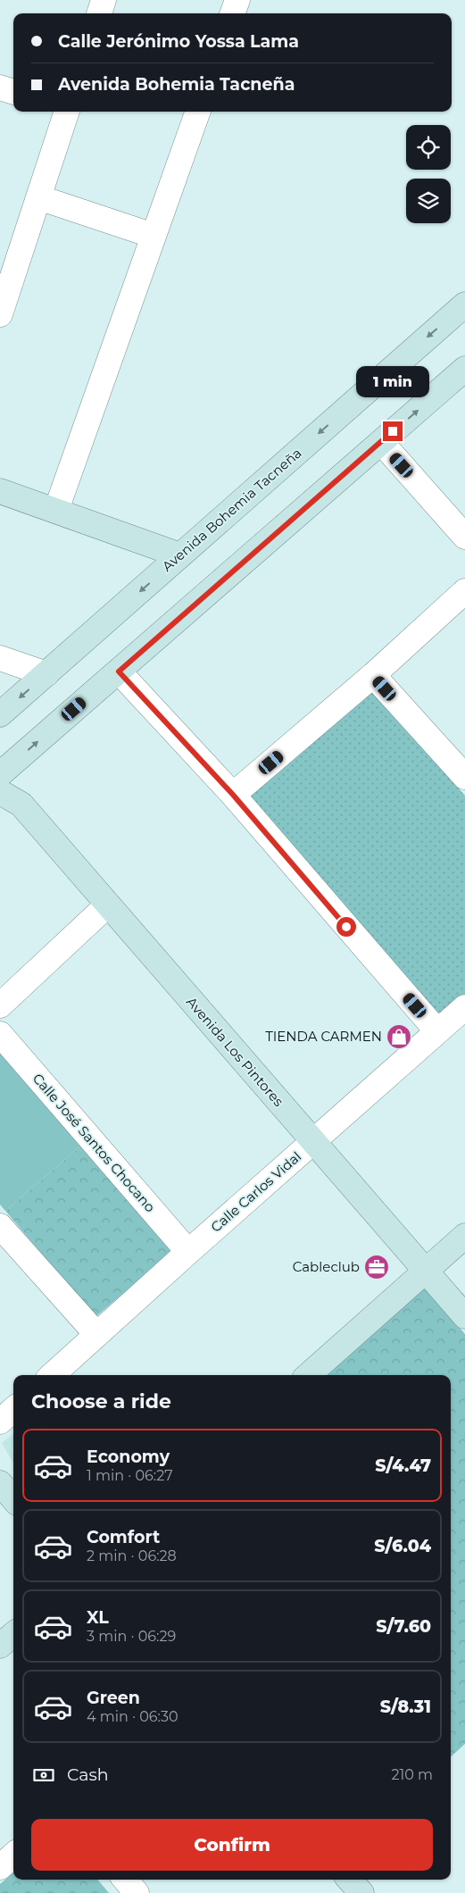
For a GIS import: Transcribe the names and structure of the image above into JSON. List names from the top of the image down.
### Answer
{
  "streets": {
    "main road": ["Avenida Bohemia Tacneña", "Avenida Los Pintores"],
    "street": ["Calle José Santos Chocano", "Calle Carlos Vidal"]
  },
  "crossings": [
    ["Avenida Los Pintores", "Calle Carlos Vidal"],
    ["Calle José Santos Chocano", "Calle Carlos Vidal"]
  ],
  "places": {
    "shop": ["TIENDA CARMEN"],
    "office": ["Cableclub"]
  },
  "page": {
    "banner": ["Calle Jerónimo Yossa Lama", "Avenida Bohemia Tacneña"],
    "bubble": "1 min",
    "heading": "Choose a ride",
    "list": [
      {
        "name": "Economy",
        "note": "1 min · 06:27",
        "value": "S/4.47"
      },
      {
        "name": "Comfort",
        "note": "2 min · 06:28",
        "value": "S/6.04"
      },
      {
        "name": "XL",
        "note": "3 min · 06:29",
        "value": "S/7.60"
      },
      {
        "name": "Green",
        "note": "4 min · 06:30",
        "value": "S/8.31"
      }
    ],
    "pay": ["Cash", "210 m"],
    "buttons": "Confirm"
  }
}
